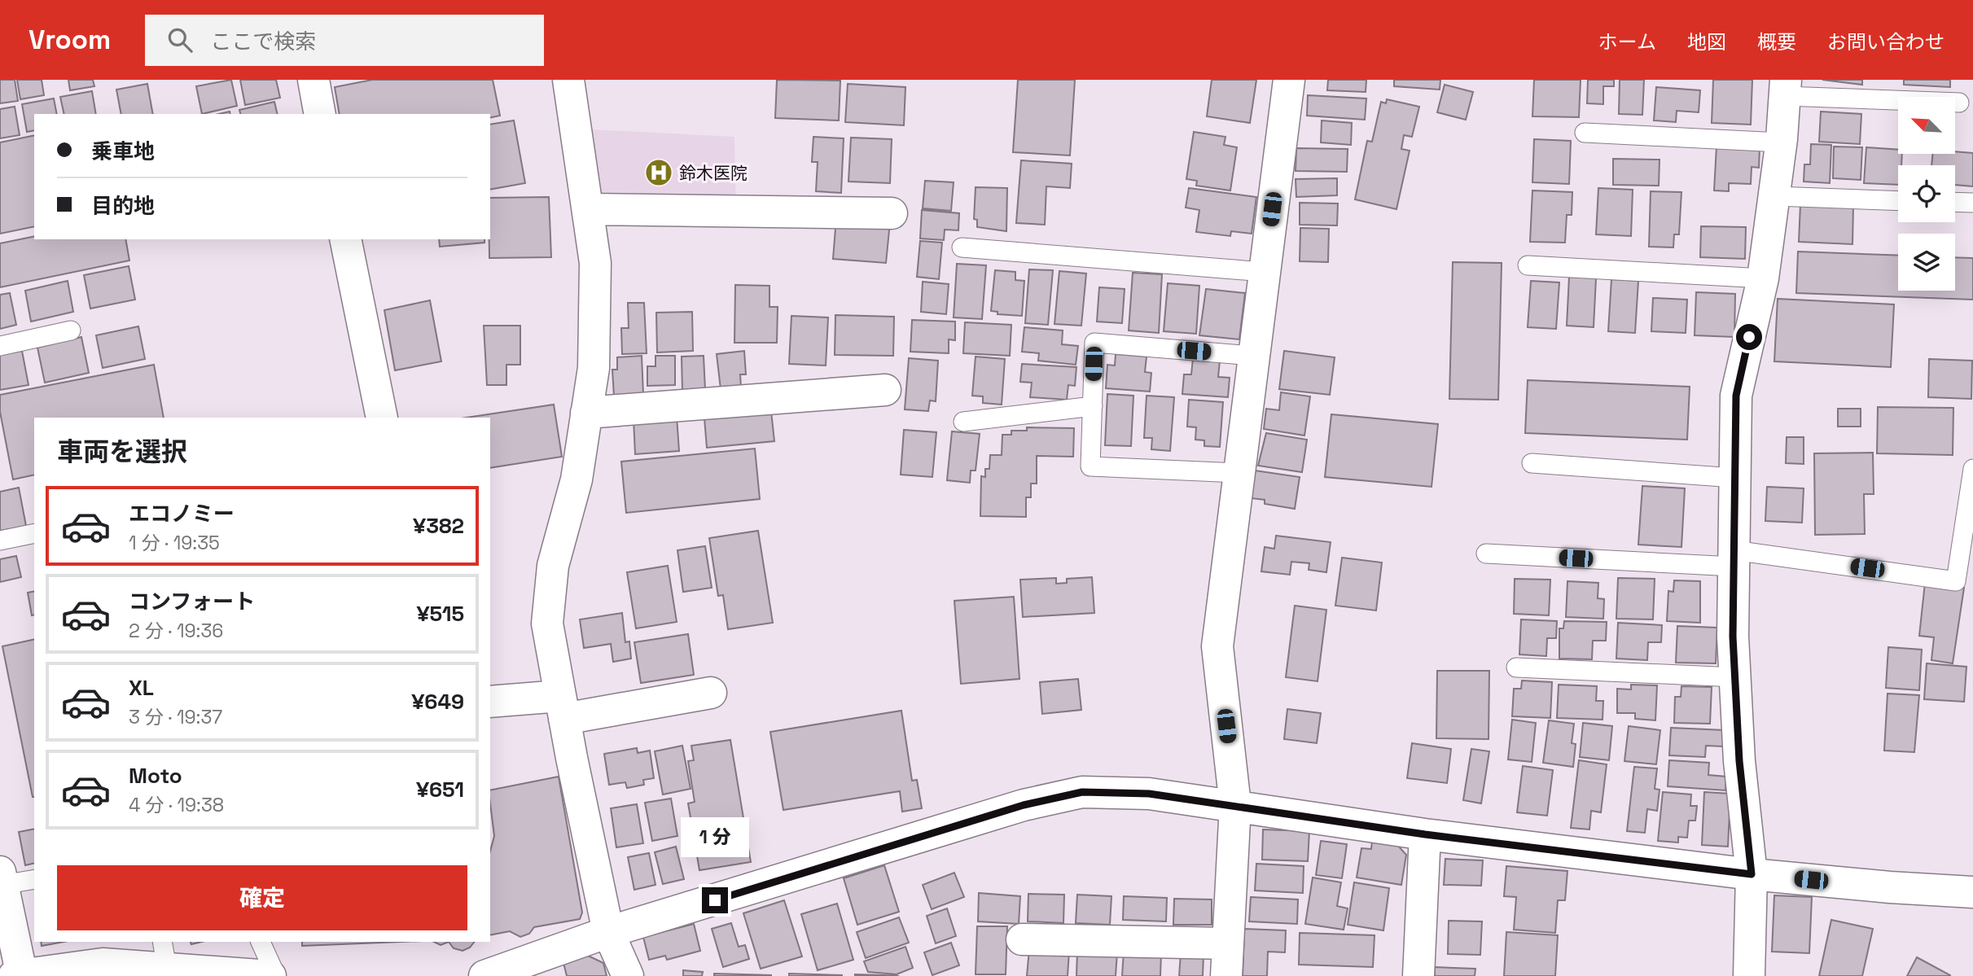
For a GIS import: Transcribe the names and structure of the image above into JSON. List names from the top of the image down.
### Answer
{
  "places": {
    "hospital": ["鈴木医院"]
  },
  "north": "top left",
  "page": {
    "header": "Vroom",
    "search": "ここで検索",
    "nav": [
      "ホーム",
      "地図",
      "概要",
      "お問い合わせ"
    ],
    "banner": ["乗車地", "目的地"],
    "heading": "車両を選択",
    "list": [
      {
        "name": "エコノミー",
        "note": "1 分 · 19:35",
        "value": "¥382"
      },
      {
        "name": "コンフォート",
        "note": "2 分 · 19:36",
        "value": "¥515"
      },
      {
        "name": "XL",
        "note": "3 分 · 19:37",
        "value": "¥649"
      },
      {
        "name": "Moto",
        "note": "4 分 · 19:38",
        "value": "¥651"
      }
    ],
    "bubble": "1 分",
    "buttons": "確定"
  }
}
